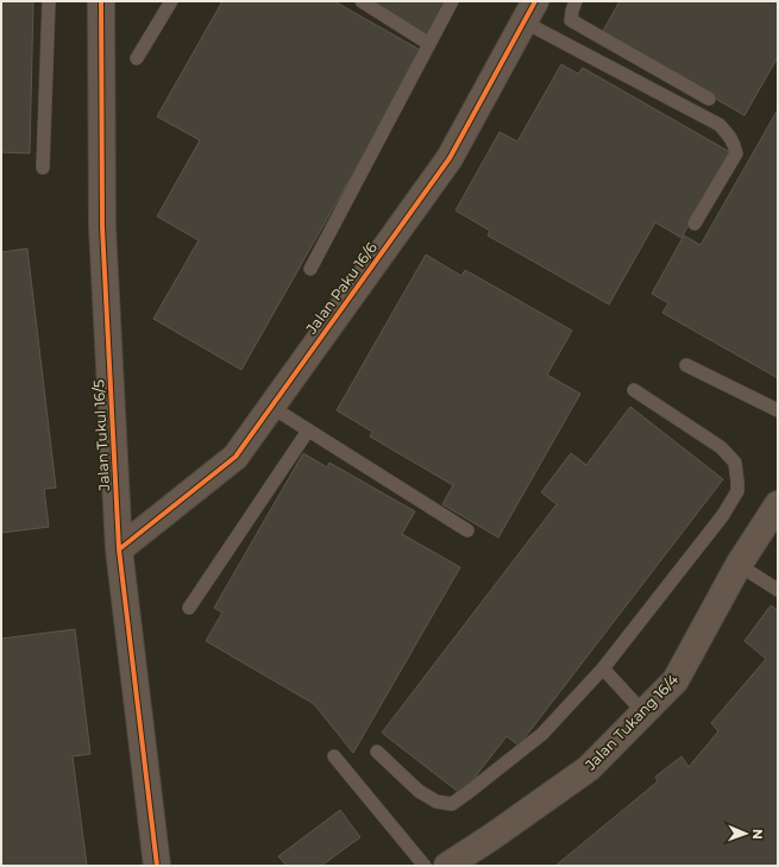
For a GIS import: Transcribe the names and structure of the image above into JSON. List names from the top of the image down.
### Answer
{
  "streets": {
    "street": ["Jalan Paku 16/6", "Jalan Tukul 16/5", "Jalan Tukang 16/4"]
  },
  "crossings": [
    ["Jalan Paku 16/6", "Jalan Tukul 16/5"]
  ],
  "north": "right"
}
